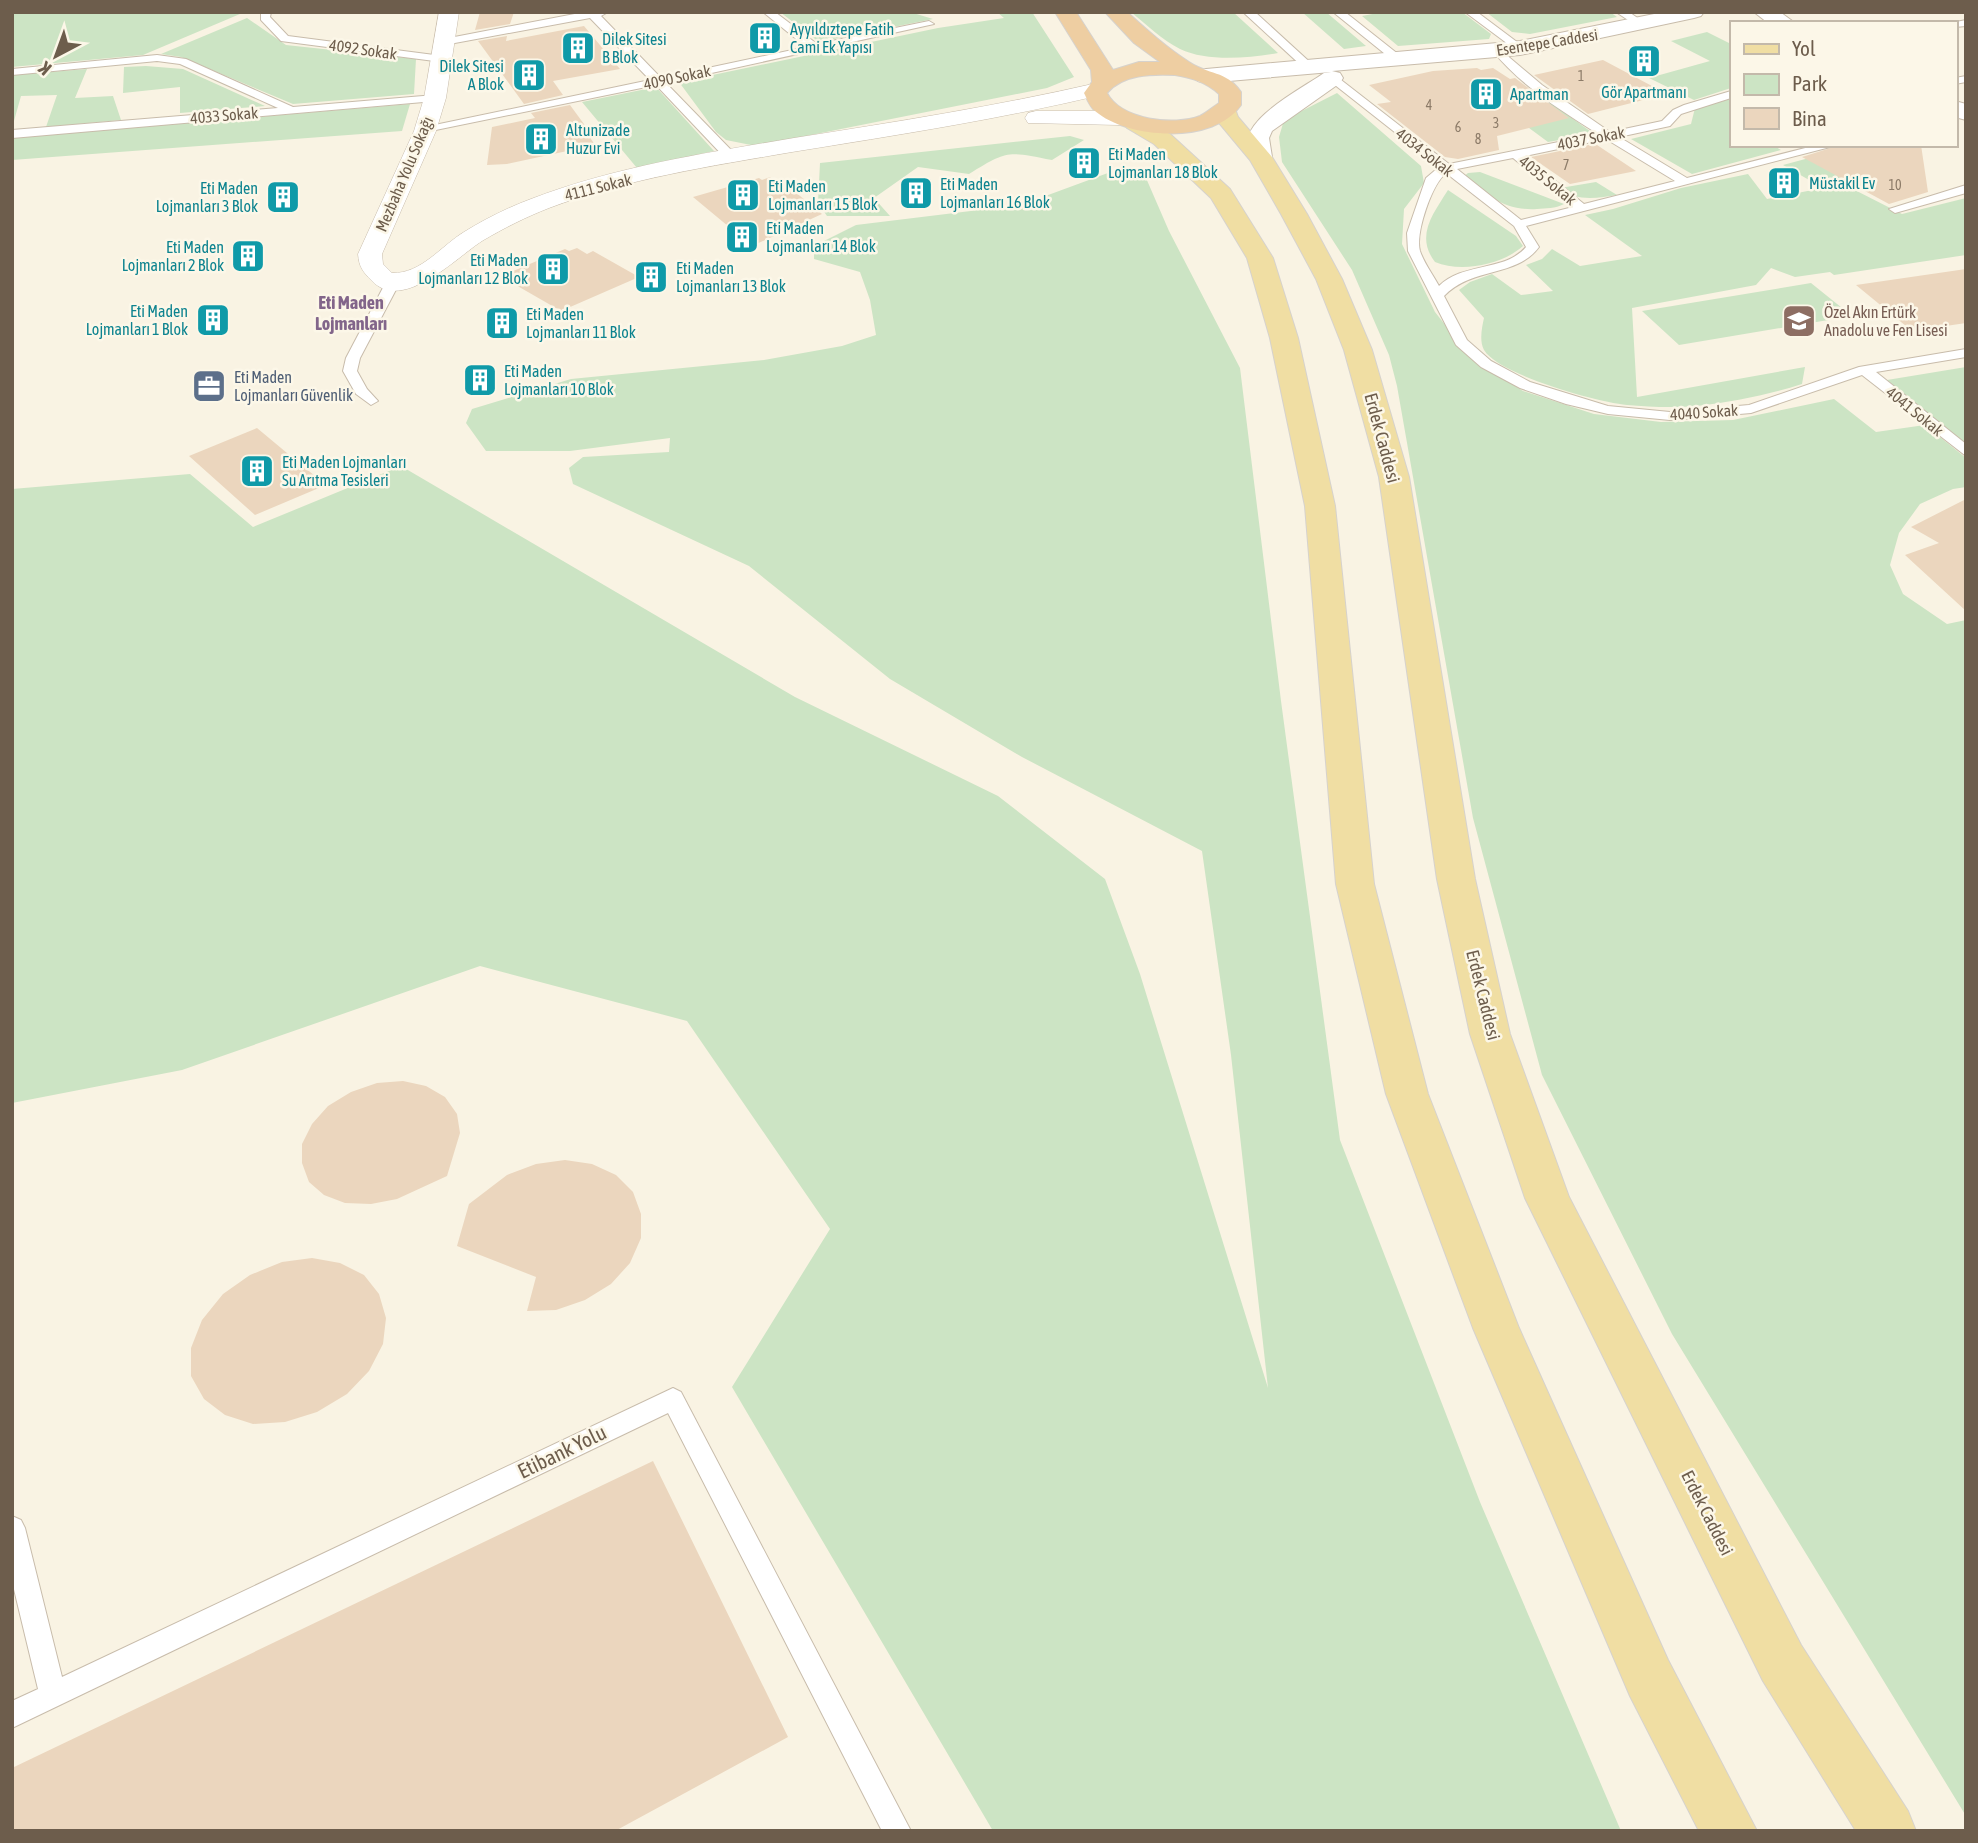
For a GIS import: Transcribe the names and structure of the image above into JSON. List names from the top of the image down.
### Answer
{
  "streets": {
    "highway": ["Esentepe Caddesi"],
    "main road": ["Erdek Caddesi"],
    "street": ["Mezbaha Yolu Sokağı", "4111 Sokak"],
    "lane": [
      "4092 Sokak",
      "4090 Sokak",
      "4033 Sokak",
      "4037 Sokak",
      "4034 Sokak",
      "4035 Sokak",
      "4041 Sokak",
      "4040 Sokak",
      "Etibank Yolu"
    ]
  },
  "crossings": [
    ["Esentepe Caddesi", "4034 Sokak"],
    ["Esentepe Caddesi", "4111 Sokak"],
    ["Esentepe Caddesi", "Erdek Caddesi"],
    ["4092 Sokak", "Mezbaha Yolu Sokağı"],
    ["4090 Sokak", "Mezbaha Yolu Sokağı"],
    ["4033 Sokak", "Mezbaha Yolu Sokağı"],
    ["4037 Sokak", "4034 Sokak"],
    ["4037 Sokak", "4035 Sokak"],
    ["4037 Sokak", "4040 Sokak"],
    ["4034 Sokak", "4040 Sokak"],
    ["Mezbaha Yolu Sokağı", "4111 Sokak"],
    ["4041 Sokak", "4040 Sokak"]
  ],
  "districts": ["Eti Maden Lojmanları"],
  "places": {
    "building": [
      "Ayyıldıztepe Fatih Cami Ek Yapısı",
      "Dilek Sitesi B Blok",
      "Gör Apartmanı",
      "Dilek Sitesi A Blok",
      "Apartman",
      "Altunizade Huzur Evi",
      "Eti Maden Lojmanları 18 Blok",
      "Müstakil Ev",
      "Eti Maden Lojmanları 16 Blok",
      "Eti Maden Lojmanları 15 Blok",
      "Eti Maden Lojmanları 3 Blok",
      "Eti Maden Lojmanları 14 Blok",
      "Eti Maden Lojmanları 2 Blok",
      "Eti Maden Lojmanları 12 Blok",
      "Eti Maden Lojmanları 13 Blok",
      "Eti Maden Lojmanları 1 Blok",
      "Eti Maden Lojmanları 11 Blok",
      "Eti Maden Lojmanları 10 Blok",
      "Eti Maden Lojmanları Su Arıtma Tesisleri"
    ],
    "school or university": ["Özel Akın Ertürk Anadolu ve Fen Lisesi"],
    "office": ["Eti Maden Lojmanları Güvenlik"]
  },
  "house_numbers": [
    "1",
    "4",
    "3",
    "6",
    "8",
    "7",
    "10"
  ],
  "legend": ["Yol", "Park", "Bina"],
  "north": "bottom left"
}
